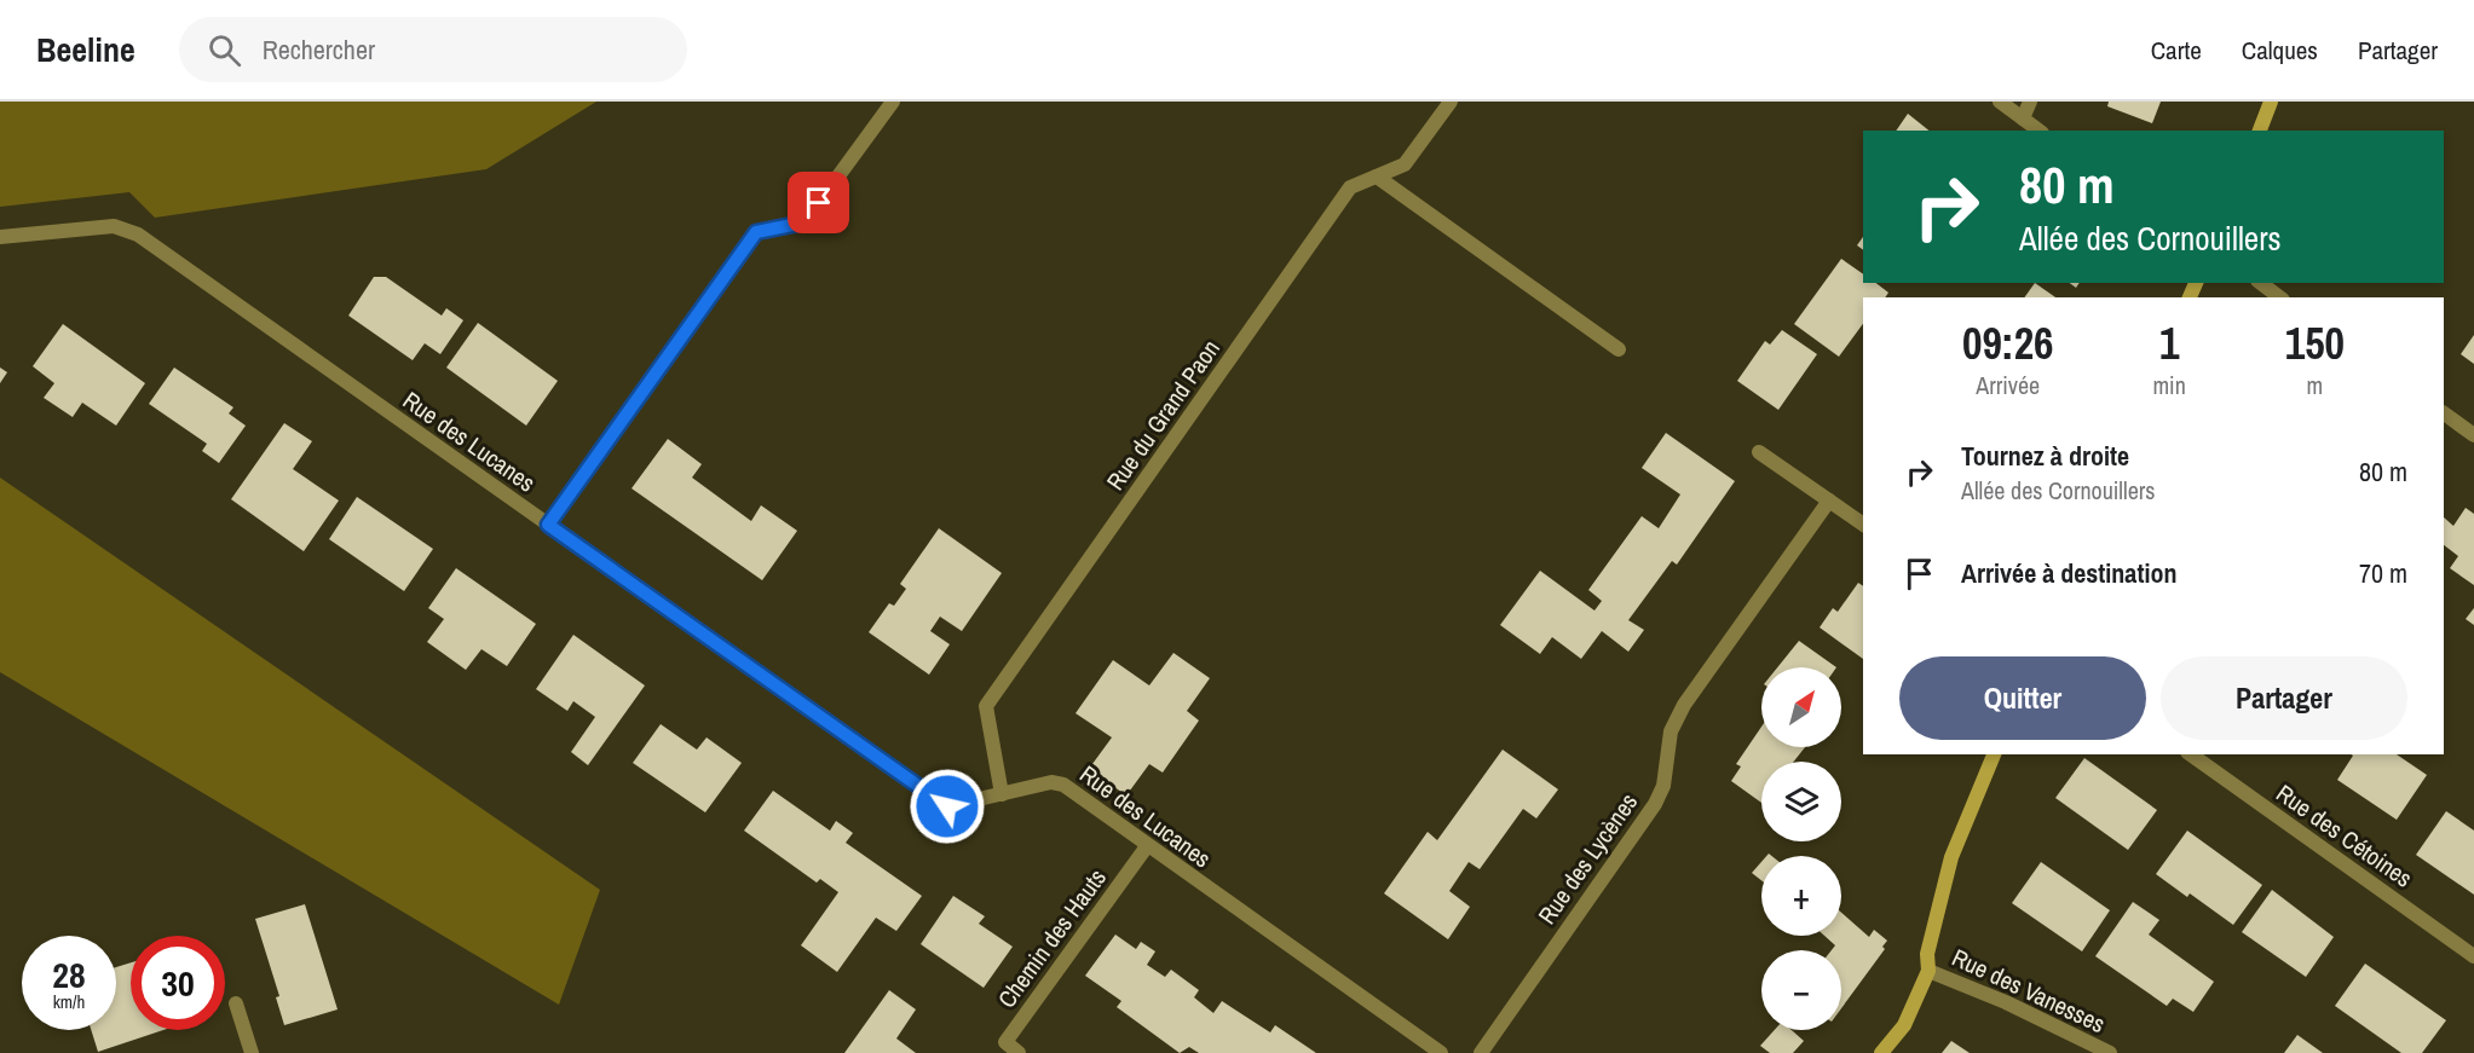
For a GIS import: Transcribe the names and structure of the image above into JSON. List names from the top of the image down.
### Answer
{
  "streets": {
    "street": [
      "Rue du Grand Paon",
      "Rue des Lucanes",
      "Rue des Cétoines",
      "Rue des Lycènes",
      "Chemin des Hauts",
      "Rue des Vanesses"
    ]
  },
  "crossings": [
    ["Rue du Grand Paon", "Rue des Lucanes"],
    ["Rue des Lucanes", "Chemin des Hauts"]
  ],
  "north": "top right",
  "page": {
    "header": "Beeline",
    "search": "Rechercher",
    "nav": ["Carte", "Calques", "Partager"],
    "turn": ["80 m", "Allée des Cornouillers"],
    "eta": [
      "09:26",
      "Arrivée",
      "1",
      "min",
      "150",
      "m"
    ],
    "list": [
      {
        "name": "Tournez à droite",
        "note": "Allée des Cornouillers",
        "value": "80 m"
      },
      {
        "name": "Arrivée à destination",
        "value": "70 m"
      }
    ],
    "buttons": ["Quitter", "Partager"],
    "map_buttons": ["+", "−"],
    "speed": "28 km/h",
    "limit": "30"
  }
}
